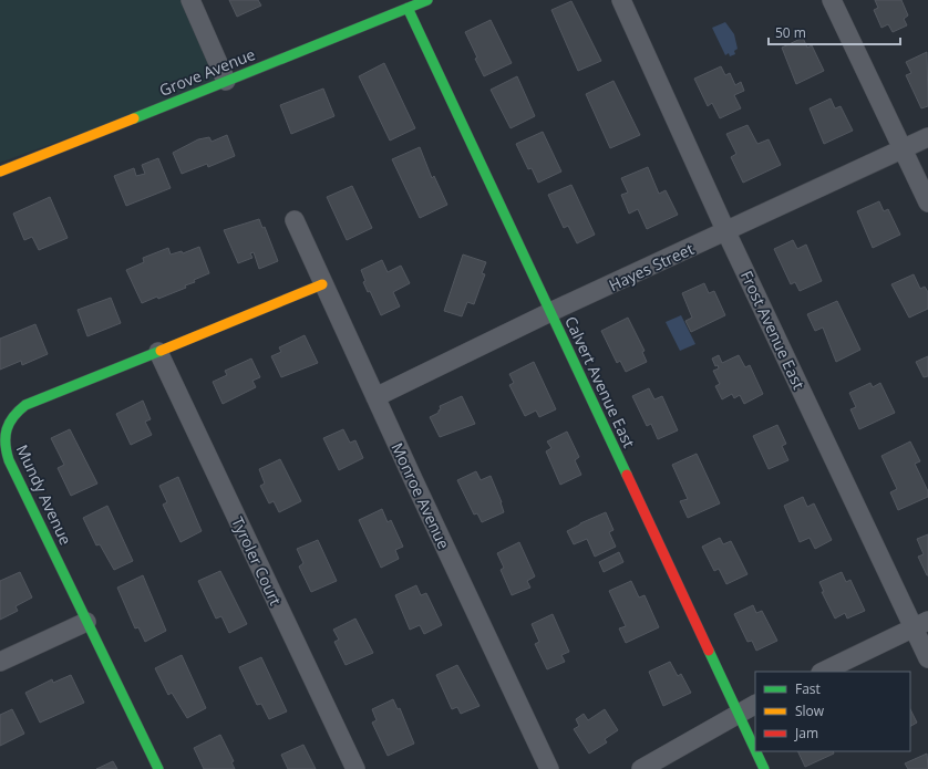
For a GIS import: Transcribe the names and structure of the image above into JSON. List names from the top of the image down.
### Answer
{
  "streets": {
    "street": [
      "Grove Avenue",
      "Hayes Street",
      "Frost Avenue East",
      "Calvert Avenue East",
      "Mundy Avenue",
      "Monroe Avenue",
      "Tyroler Court"
    ]
  },
  "crossings": [
    ["Grove Avenue", "Calvert Avenue East"],
    ["Hayes Street", "Frost Avenue East"],
    ["Hayes Street", "Calvert Avenue East"],
    ["Hayes Street", "Monroe Avenue"],
    ["Mundy Avenue", "Monroe Avenue"],
    ["Mundy Avenue", "Tyroler Court"]
  ],
  "legend": ["Fast", "Slow", "Jam"],
  "scale_bar": "50 m"
}
